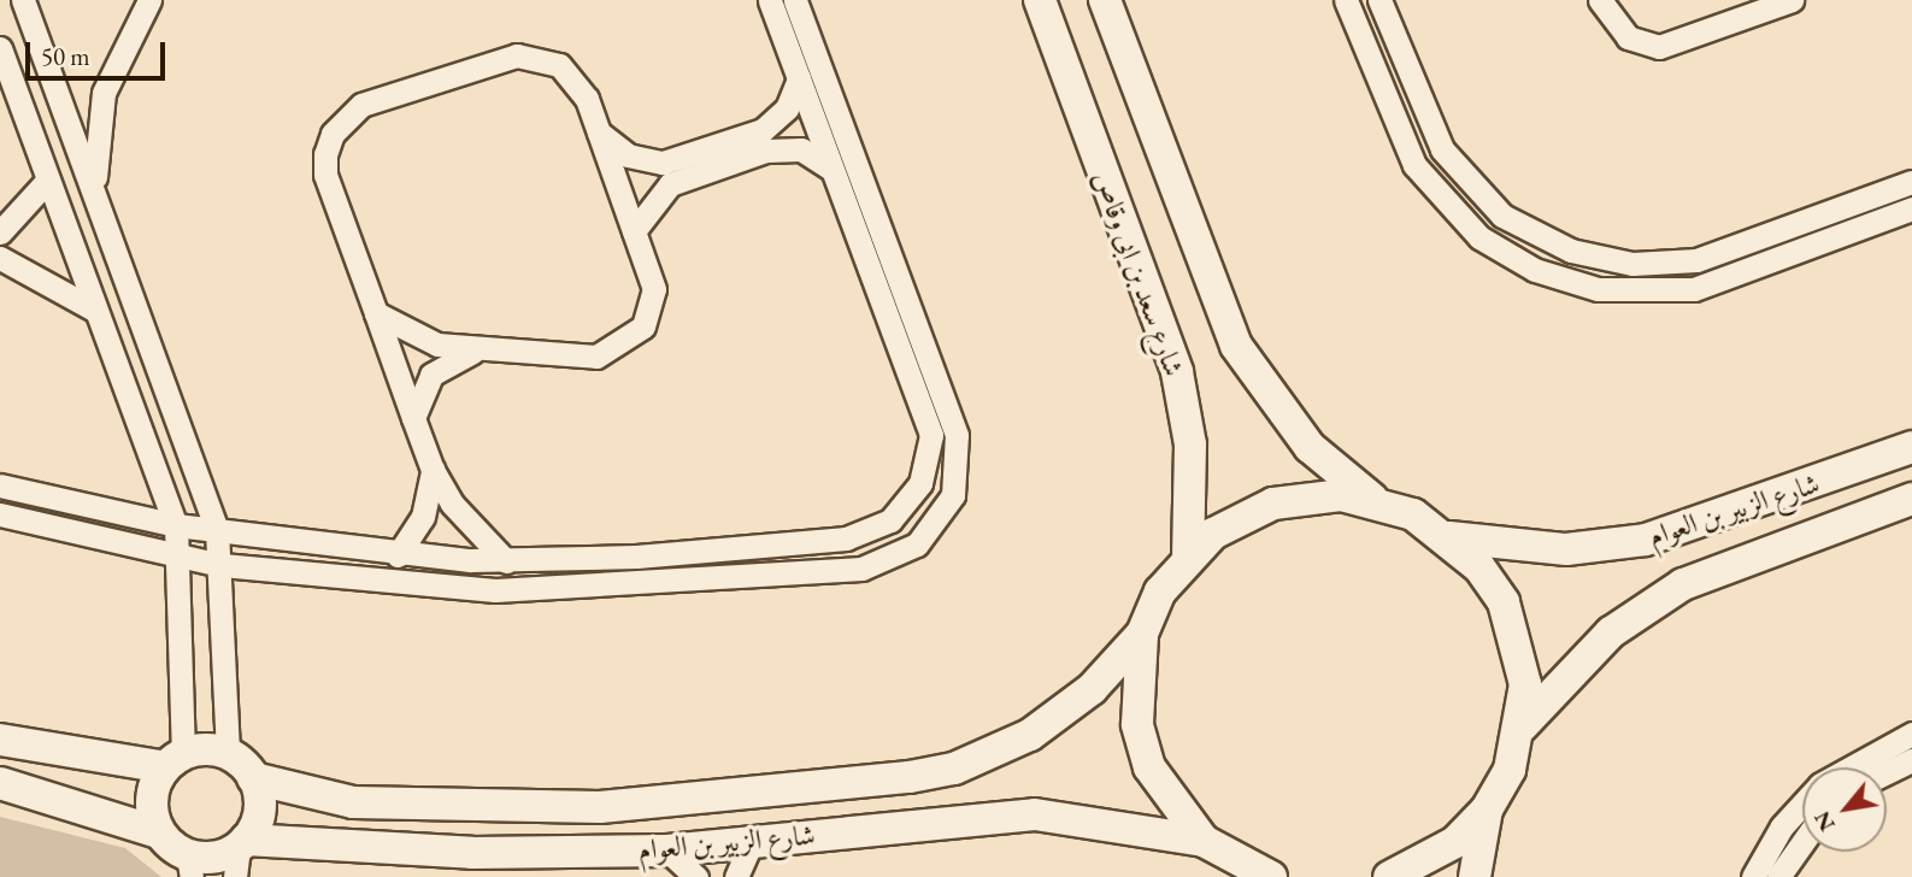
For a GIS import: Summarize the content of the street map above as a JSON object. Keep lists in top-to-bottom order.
{
  "streets": {
    "street": ["شارع سعد بن ابى وقاص", "شارع الزبير بن العوام"]
  },
  "scale_bar": "50 m",
  "north": "bottom left"
}
